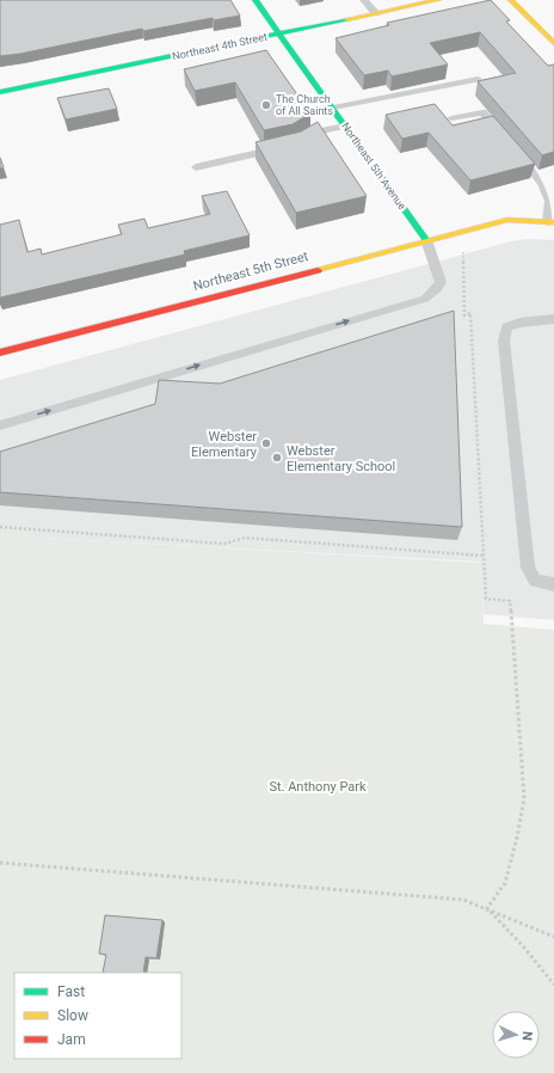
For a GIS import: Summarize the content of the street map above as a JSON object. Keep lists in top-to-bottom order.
{
  "streets": {
    "street": ["Northeast 4th Street", "Northeast 5th Avenue", "Northeast 5th Street"]
  },
  "crossings": [
    ["Northeast 4th Street", "Northeast 5th Avenue"],
    ["Northeast 5th Avenue", "Northeast 5th Street"]
  ],
  "parks": ["St. Anthony Park"],
  "places": ["The Church of All Saints", "Webster Elementary", "Webster Elementary School"],
  "legend": ["Fast", "Slow", "Jam"],
  "north": "right"
}
